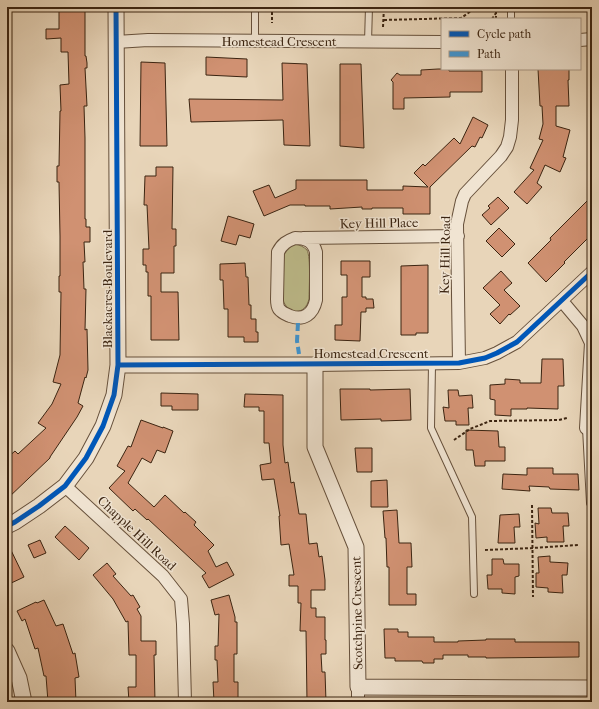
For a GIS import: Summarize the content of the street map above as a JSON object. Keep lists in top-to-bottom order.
{
  "streets": {
    "street": [
      "Homestead Crescent",
      "Key Hill Place",
      "Key Hill Road",
      "Blackacres Boulevard",
      "Chapple Hill Road",
      "Scotchpine Crescent"
    ]
  },
  "crossings": [
    ["Homestead Crescent", "Key Hill Road"],
    ["Homestead Crescent", "Blackacres Boulevard"],
    ["Homestead Crescent", "Scotchpine Crescent"],
    ["Key Hill Place", "Key Hill Road"],
    ["Blackacres Boulevard", "Chapple Hill Road"]
  ],
  "legend": ["Cycle path", "Path"]
}
